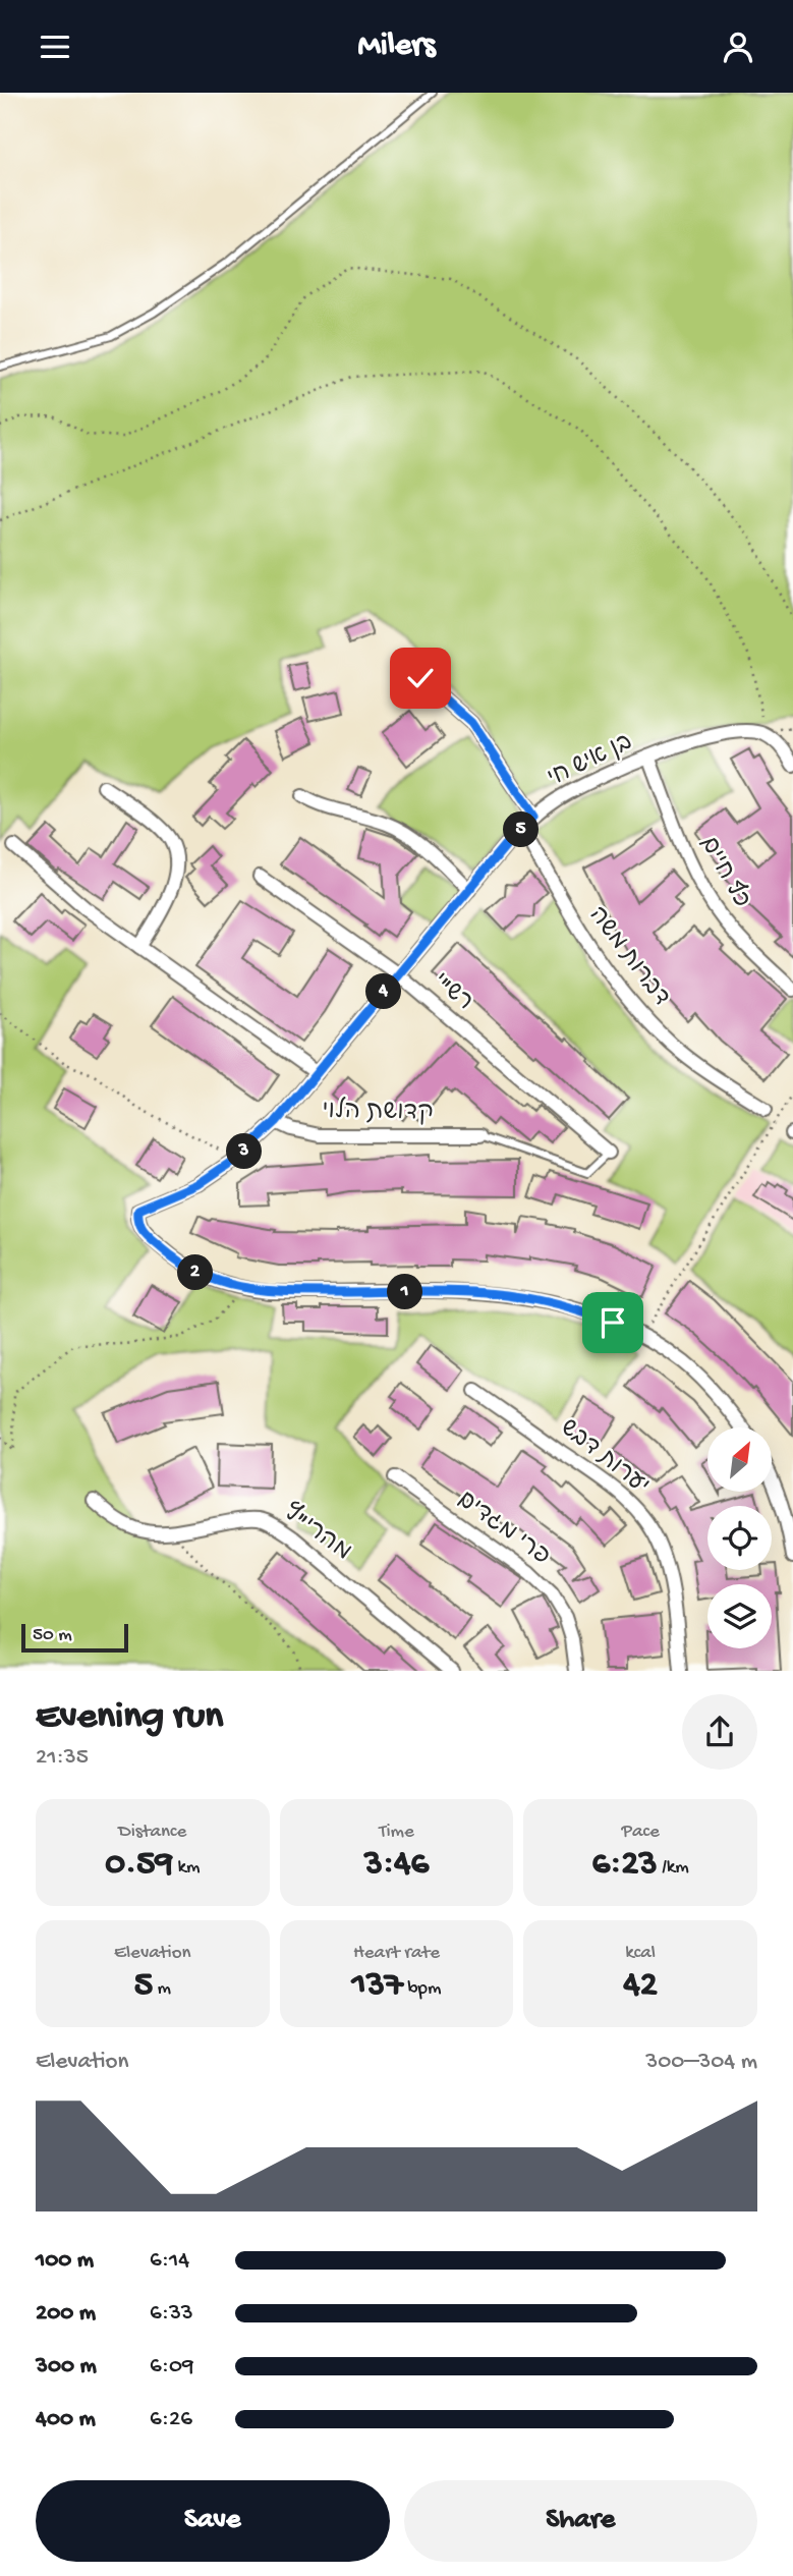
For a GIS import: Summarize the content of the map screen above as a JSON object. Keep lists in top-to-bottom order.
{
  "streets": {
    "street": [
      "בן איש חי",
      "כף חיים",
      "דברות משה",
      "רש\"י",
      "קדושת הלוי",
      "יערות דבש",
      "פרי מגדים",
      "מהרי\"ץ"
    ]
  },
  "crossings": [
    ["בן איש חי", "כף חיים"],
    ["בן איש חי", "דברות משה"],
    ["בן איש חי", "רש\"י"],
    ["בן איש חי", "קדושת הלוי"]
  ],
  "scale_bar": "50 m",
  "north": "top right",
  "page": {
    "header": "Milers",
    "pins": [
      "5",
      "4",
      "3",
      "2",
      "1"
    ],
    "scale": "50 m",
    "heading": ["Evening run", "21:35"],
    "stats": [
      ["Distance", "0.59 km"],
      ["Time", "3:46"],
      ["Pace", "6:23 /km"],
      ["Elevation", "5 m"],
      ["Heart rate", "137 bpm"],
      ["kcal", "42"]
    ],
    "chart": ["Elevation", "300–304 m"],
    "list": [
      {
        "name": "100 m",
        "note": "6:14"
      },
      {
        "name": "200 m",
        "note": "6:33"
      },
      {
        "name": "300 m",
        "note": "6:09"
      },
      {
        "name": "400 m",
        "note": "6:26"
      }
    ],
    "buttons": ["Save", "Share"]
  }
}
